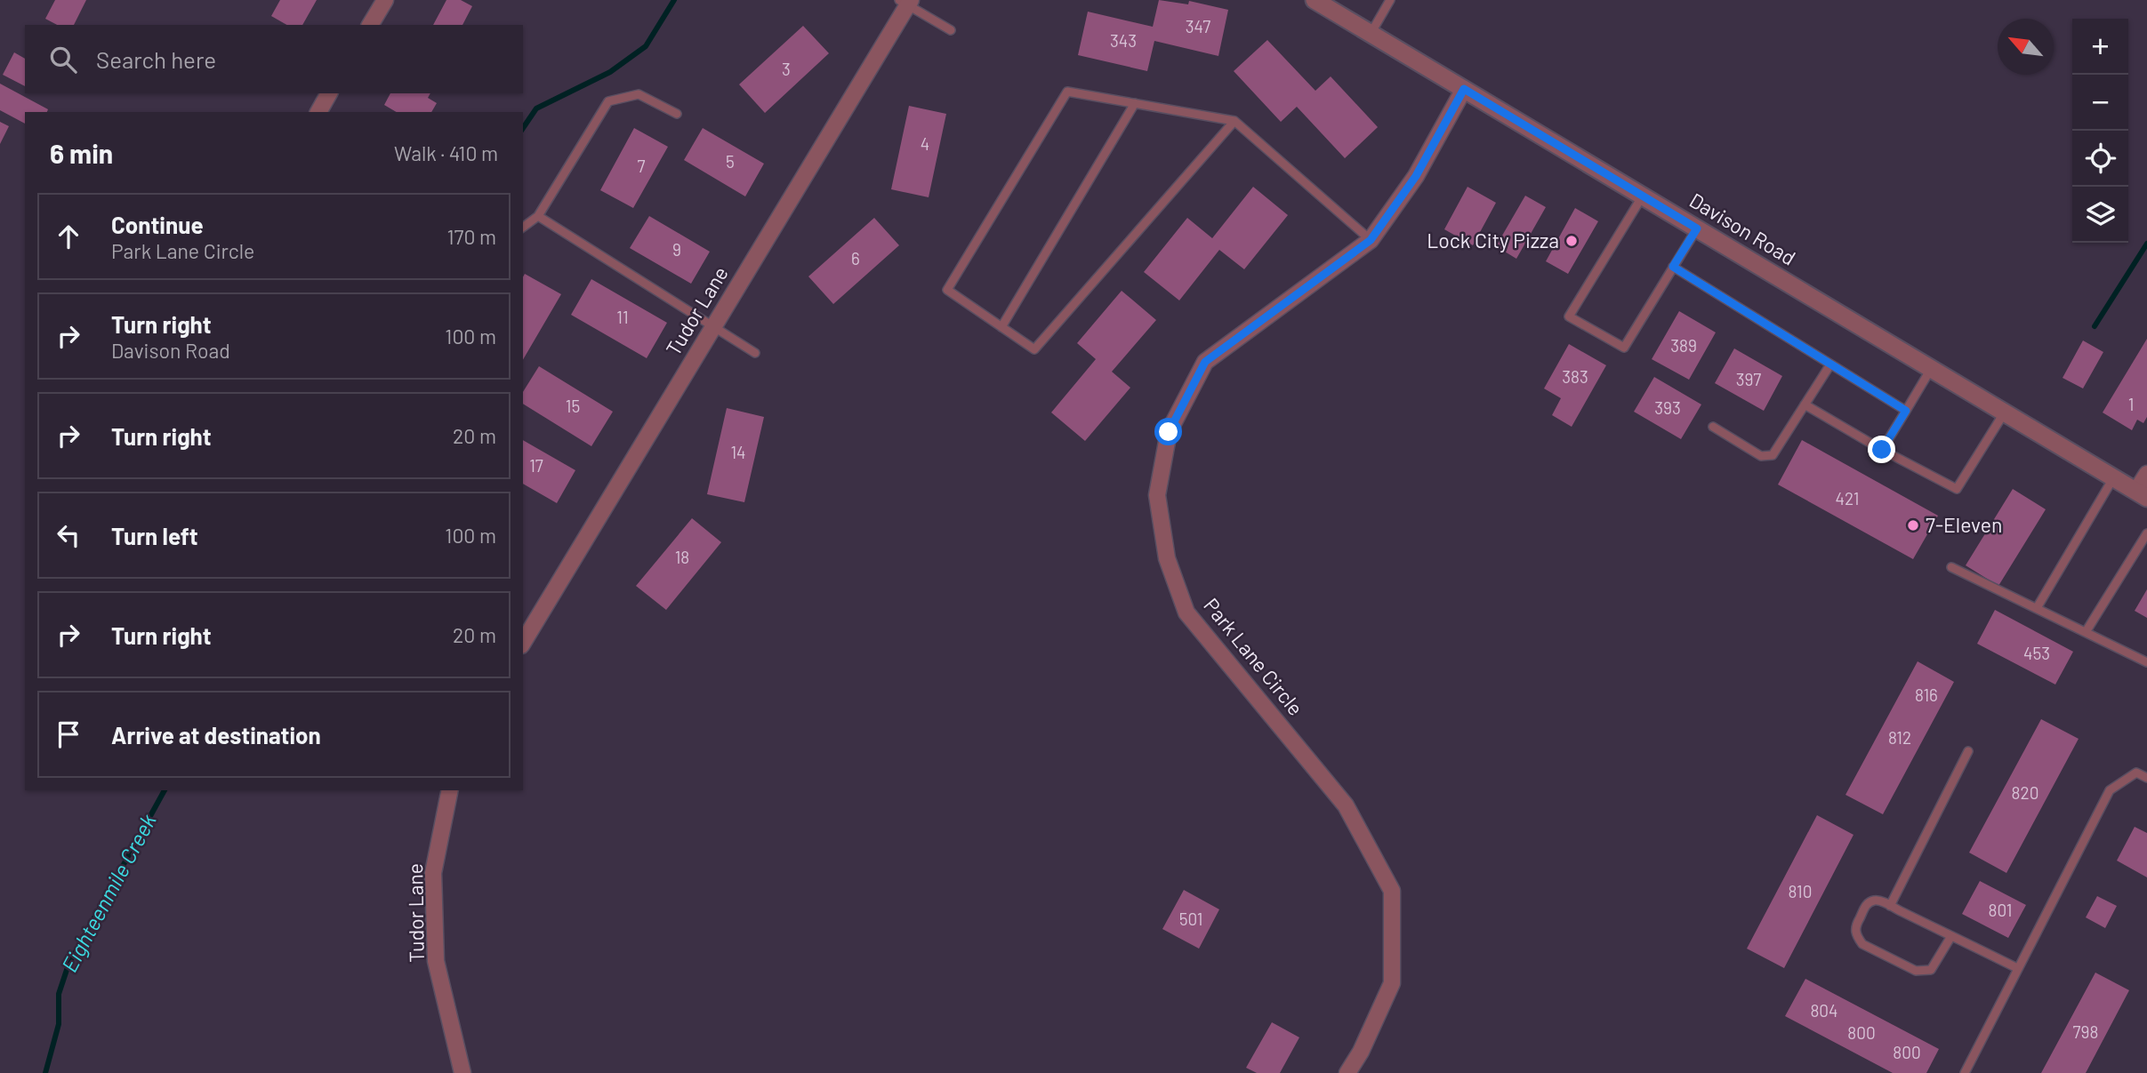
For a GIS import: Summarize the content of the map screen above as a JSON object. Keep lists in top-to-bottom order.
{
  "streets": {
    "street": ["Davison Road", "Tudor Lane", "Park Lane Circle"]
  },
  "crossings": [
    ["Davison Road", "Park Lane Circle"]
  ],
  "water": ["Eighteenmile Creek"],
  "places": ["Lock City Pizza", "7-Eleven"],
  "house_numbers": [
    "347",
    "343",
    "3",
    "4",
    "5",
    "7",
    "9",
    "6",
    "11",
    "389",
    "383",
    "397",
    "1",
    "15",
    "393",
    "14",
    "17",
    "421",
    "18",
    "453",
    "816",
    "812",
    "820",
    "810",
    "801",
    "501",
    "804",
    "798",
    "800",
    "800"
  ],
  "north": "top left",
  "page": {
    "map_buttons": ["+", "−"],
    "search": "Search here",
    "heading": ["6 min", "Walk · 410 m"],
    "list": [
      ["Continue", "Park Lane Circle", "170 m"],
      ["Turn right", "Davison Road", "100 m"],
      ["Turn right", "20 m"],
      ["Turn left", "100 m"],
      ["Turn right", "20 m"],
      "Arrive at destination"
    ]
  }
}
